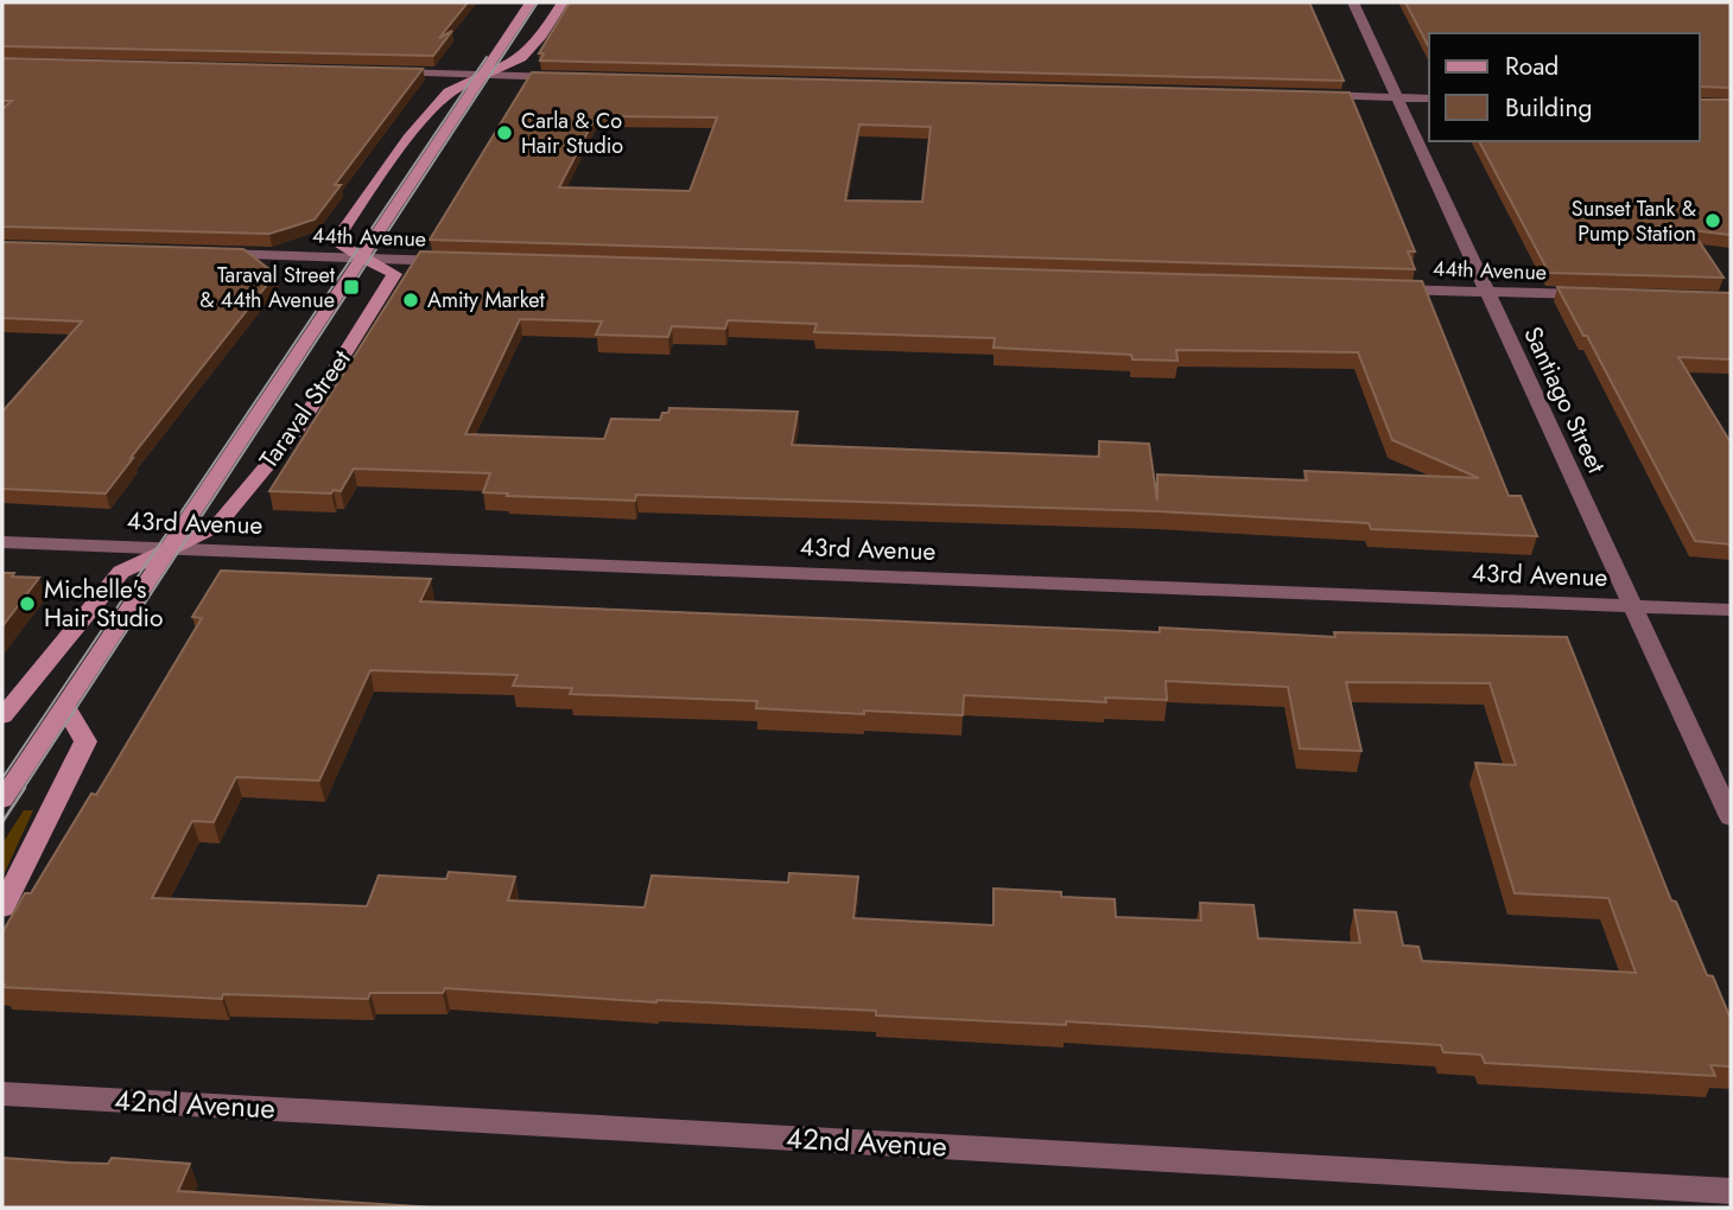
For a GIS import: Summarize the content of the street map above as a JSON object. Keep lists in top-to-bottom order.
{
  "streets": {
    "street": [
      "44th Avenue",
      "Santiago Street",
      "Taraval Street",
      "43rd Avenue",
      "42nd Avenue"
    ]
  },
  "crossings": [
    ["44th Avenue", "Santiago Street"],
    ["44th Avenue", "Taraval Street"],
    ["Santiago Street", "43rd Avenue"],
    ["Taraval Street", "43rd Avenue"]
  ],
  "places": {
    "other": [
      "Carla & Co Hair Studio",
      "Sunset Tank & Pump Station",
      "Amity Market",
      "Michelle's Hair Studio"
    ],
    "transit": ["Taraval Street & 44th Avenue"]
  },
  "legend": ["Road", "Building"]
}
